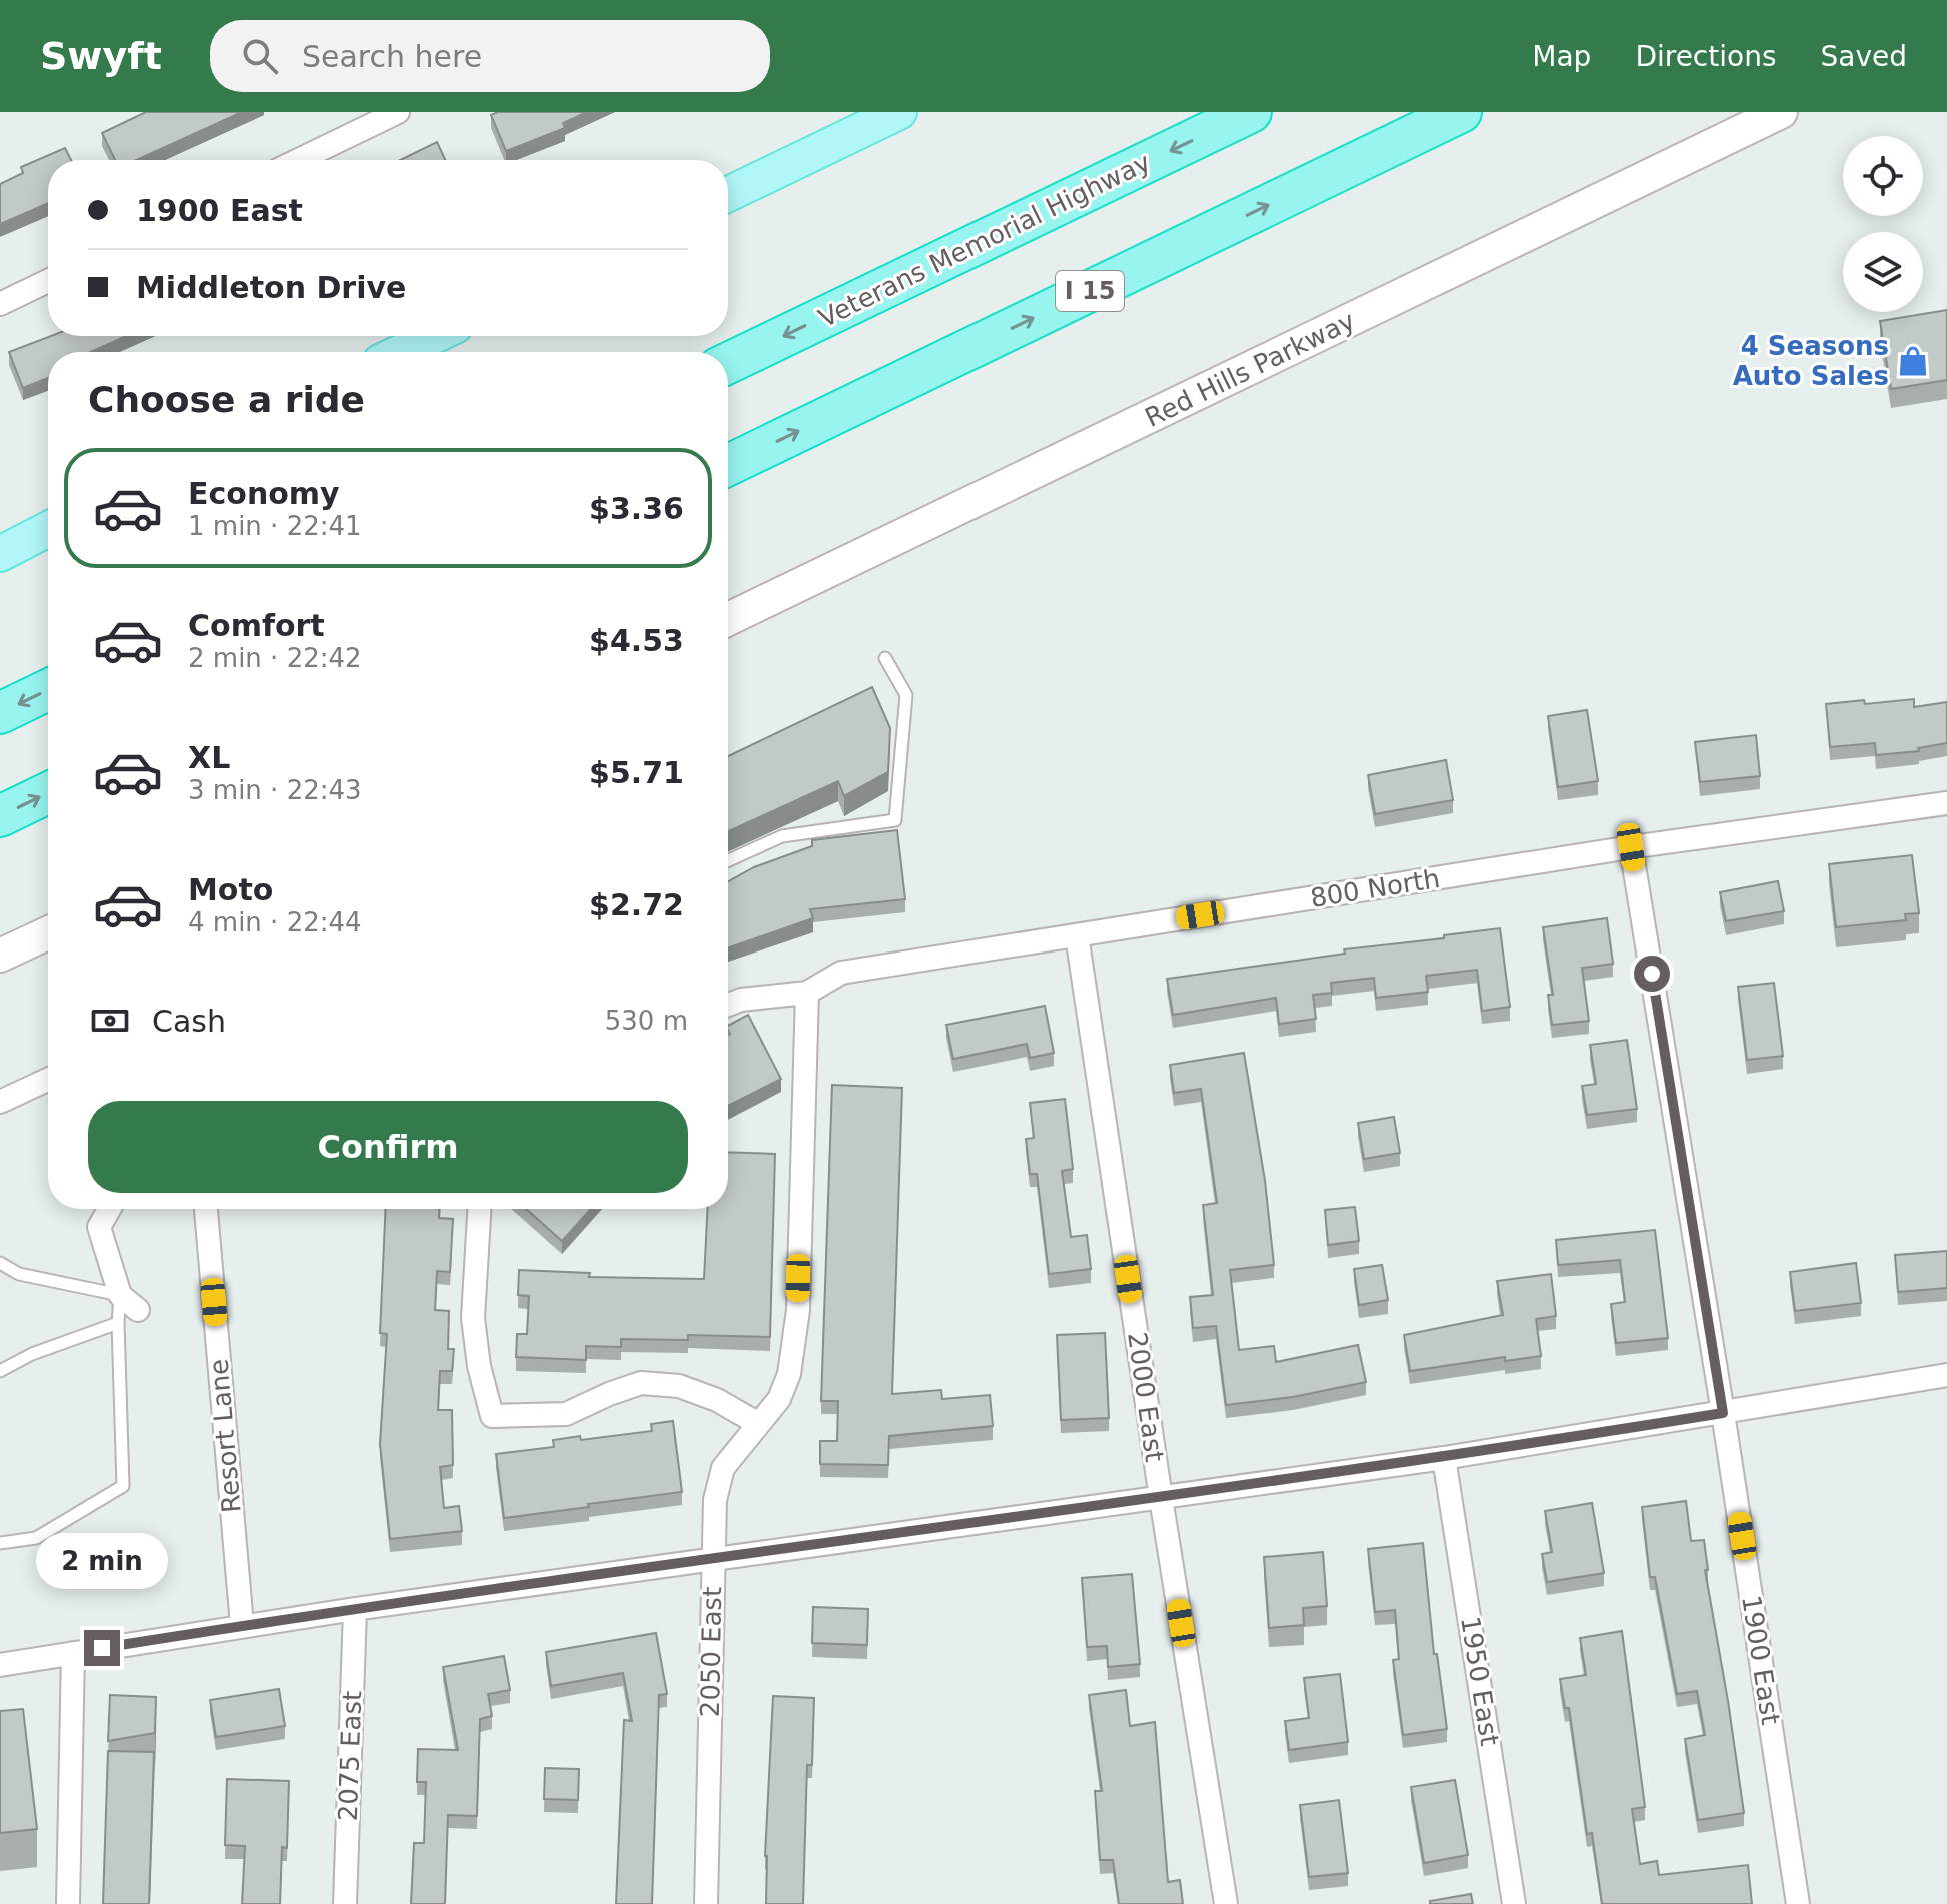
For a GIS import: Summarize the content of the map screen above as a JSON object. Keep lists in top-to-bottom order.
{
  "streets": {
    "highway": ["Veterans Memorial Highway", "I 15"],
    "main road": ["Red Hills Parkway"],
    "street": [
      "800 North",
      "2000 East",
      "Resort Lane",
      "2050 East",
      "1900 East",
      "1950 East",
      "2075 East"
    ]
  },
  "crossings": [
    ["800 North", "2000 East"],
    ["800 North", "2050 East"],
    ["800 North", "1900 East"]
  ],
  "places": {
    "shop": ["4 Seasons Auto Sales"]
  },
  "page": {
    "header": "Swyft",
    "search": "Search here",
    "nav": ["Map", "Directions", "Saved"],
    "banner": ["1900 East", "Middleton Drive"],
    "heading": "Choose a ride",
    "list": [
      {
        "name": "Economy",
        "note": "1 min · 22:41",
        "value": "$3.36"
      },
      {
        "name": "Comfort",
        "note": "2 min · 22:42",
        "value": "$4.53"
      },
      {
        "name": "XL",
        "note": "3 min · 22:43",
        "value": "$5.71"
      },
      {
        "name": "Moto",
        "note": "4 min · 22:44",
        "value": "$2.72"
      }
    ],
    "pay": ["Cash", "530 m"],
    "buttons": "Confirm",
    "bubble": "2 min"
  }
}
